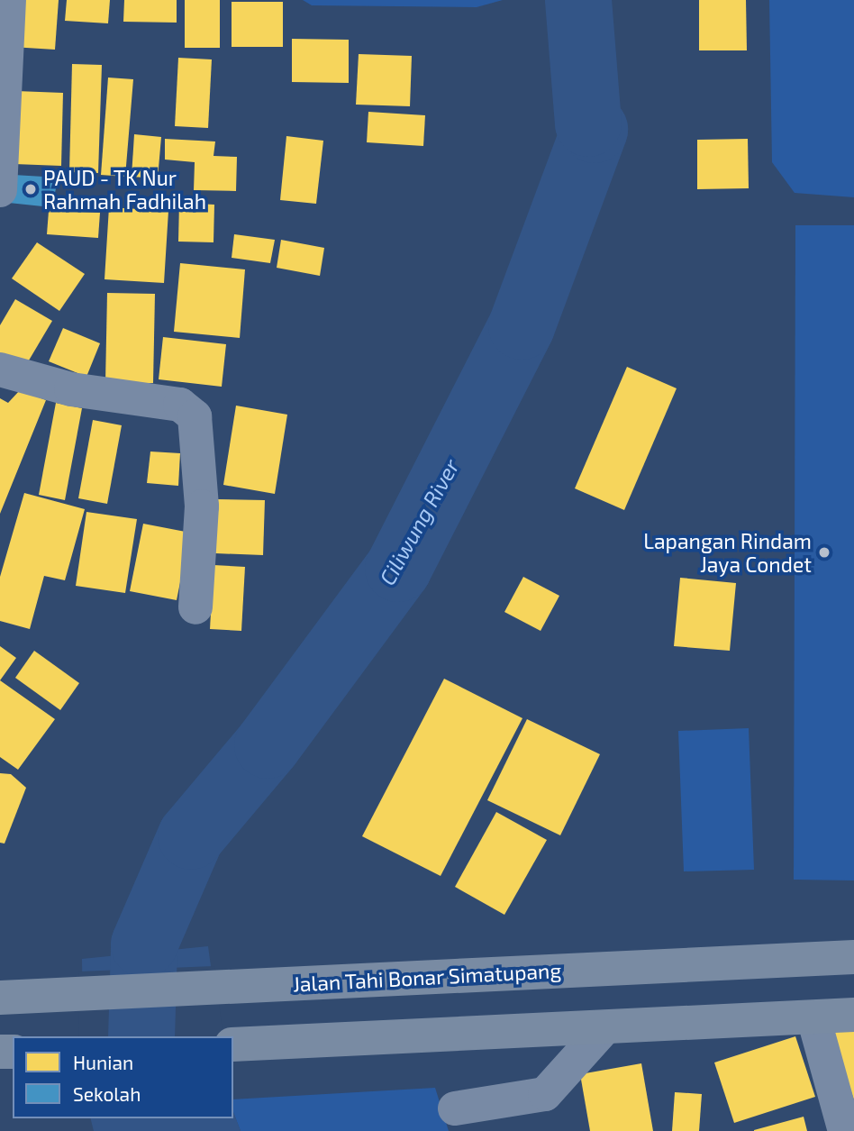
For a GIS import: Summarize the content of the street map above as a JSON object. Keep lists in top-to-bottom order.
{
  "streets": {
    "highway": ["Jalan Tahi Bonar Simatupang"]
  },
  "water": ["Ciliwung River"],
  "places": ["PAUD - TK Nur Rahmah Fadhilah", "Lapangan Rindam Jaya Condet"],
  "legend": ["Hunian", "Sekolah"]
}
